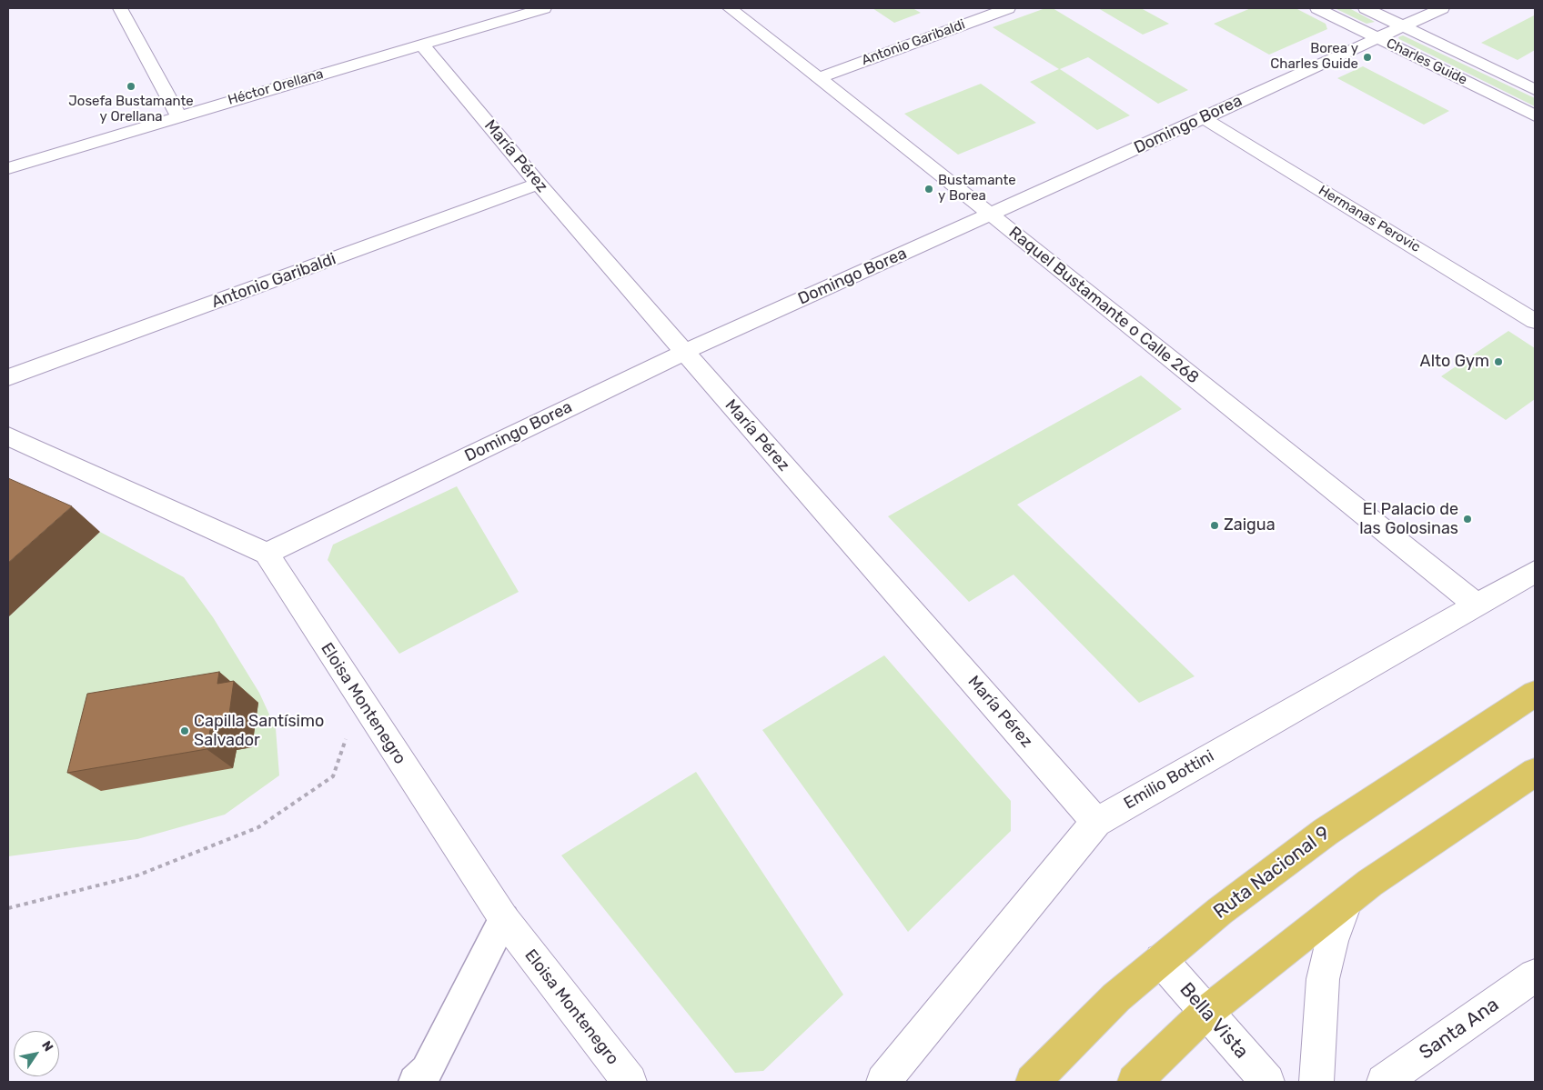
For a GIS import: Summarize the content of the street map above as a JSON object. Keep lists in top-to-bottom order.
{
  "streets": {
    "main road": ["Ruta Nacional 9"],
    "street": [
      "Antonio Garibaldi",
      "Charles Guide",
      "Héctor Orellana",
      "Domingo Borea",
      "María Pérez",
      "Hermanas Perovic",
      "Raquel Bustamante o Calle 268",
      "Eloisa Montenegro",
      "Emilio Bottini",
      "Bella Vista",
      "Santa Ana"
    ]
  },
  "crossings": [
    ["Antonio Garibaldi", "María Pérez"],
    ["Antonio Garibaldi", "Raquel Bustamante o Calle 268"],
    ["Charles Guide", "Domingo Borea"],
    ["Héctor Orellana", "María Pérez"],
    ["Domingo Borea", "María Pérez"],
    ["Domingo Borea", "Hermanas Perovic"],
    ["Domingo Borea", "Raquel Bustamante o Calle 268"],
    ["Domingo Borea", "Eloisa Montenegro"],
    ["María Pérez", "Emilio Bottini"],
    ["Raquel Bustamante o Calle 268", "Emilio Bottini"],
    ["Ruta Nacional 9", "Bella Vista"]
  ],
  "places": [
    "Borea y Charles Guide",
    "Josefa Bustamante y Orellana",
    "Bustamante y Borea",
    "Alto Gym",
    "El Palacio de las Golosinas",
    "Zaigua",
    "Capilla Santísimo Salvador"
  ],
  "north": "top right"
}
